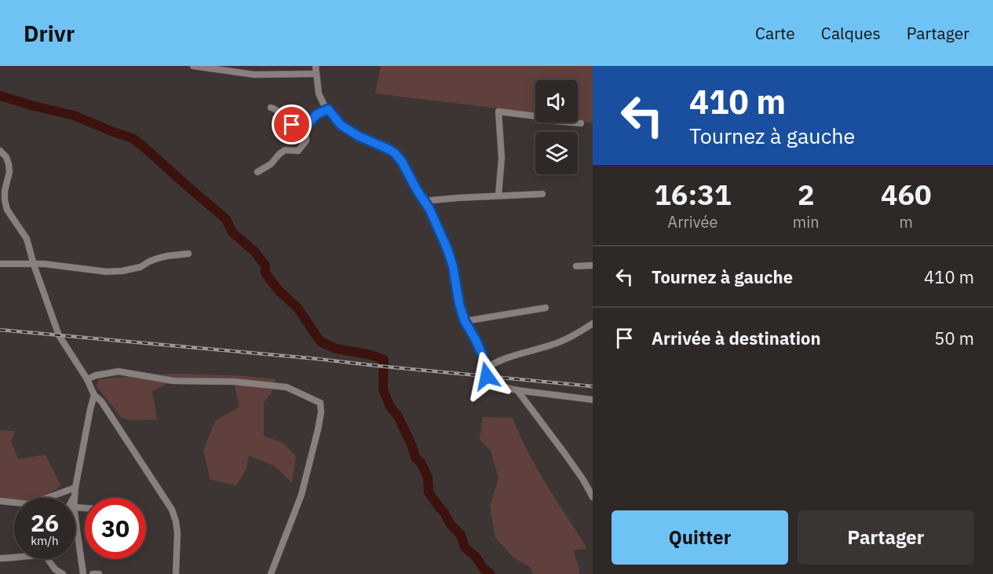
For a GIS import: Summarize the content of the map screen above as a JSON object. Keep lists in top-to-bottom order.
{
  "page": {
    "header": "Drivr",
    "nav": ["Carte", "Calques", "Partager"],
    "turn": ["410 m", "Tournez à gauche"],
    "eta": [
      "16:31",
      "Arrivée",
      "2",
      "min",
      "460",
      "m"
    ],
    "list": [
      {
        "name": "Tournez à gauche",
        "value": "410 m"
      },
      {
        "name": "Arrivée à destination",
        "value": "50 m"
      }
    ],
    "speed": "26 km/h",
    "limit": "30",
    "buttons": ["Quitter", "Partager"]
  }
}
